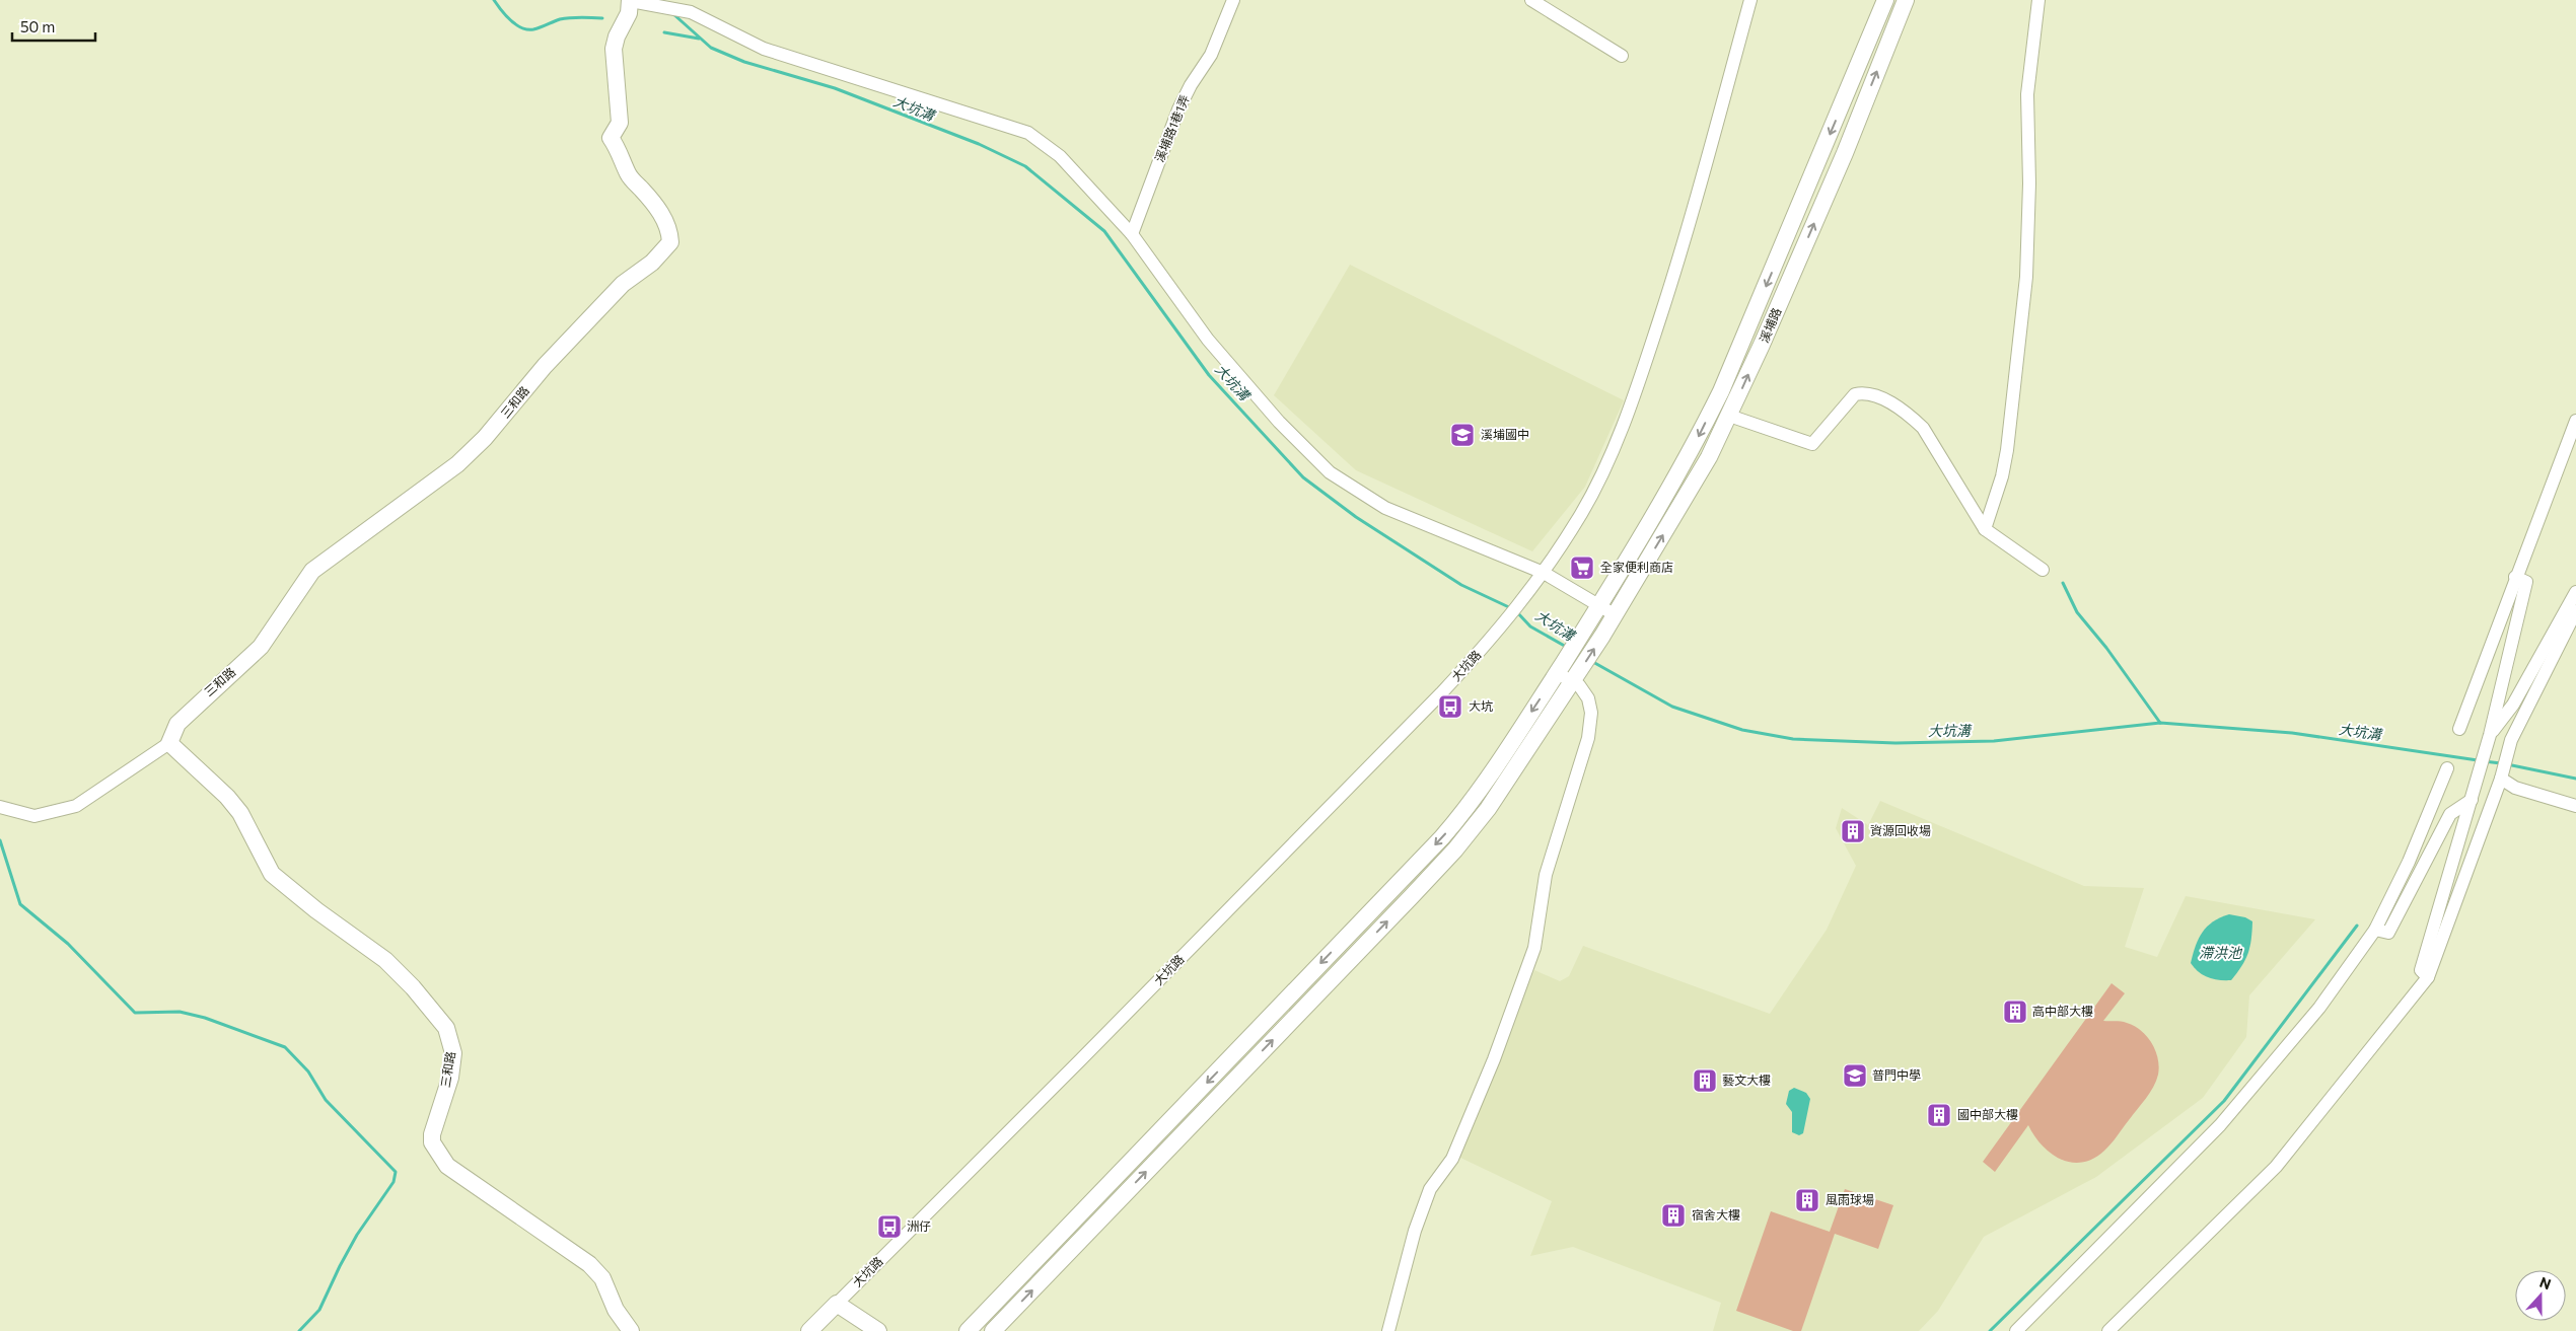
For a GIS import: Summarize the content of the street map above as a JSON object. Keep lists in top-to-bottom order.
{
  "streets": {
    "main road": ["溪埔路", "三和路", "大坑路"],
    "street": ["溪埔路1巷1弄"]
  },
  "water": ["大坑溝", "滯洪池"],
  "places": {
    "school or university": ["溪埔國中", "普門中學"],
    "supermarket": ["全家便利商店"],
    "bus stop": ["大坑", "洲仔"],
    "building": [
      "資源回收場",
      "高中部大樓",
      "藝文大樓",
      "國中部大樓",
      "風雨球場",
      "宿舍大樓"
    ]
  },
  "scale_bar": "50 m",
  "north": "top"
}
